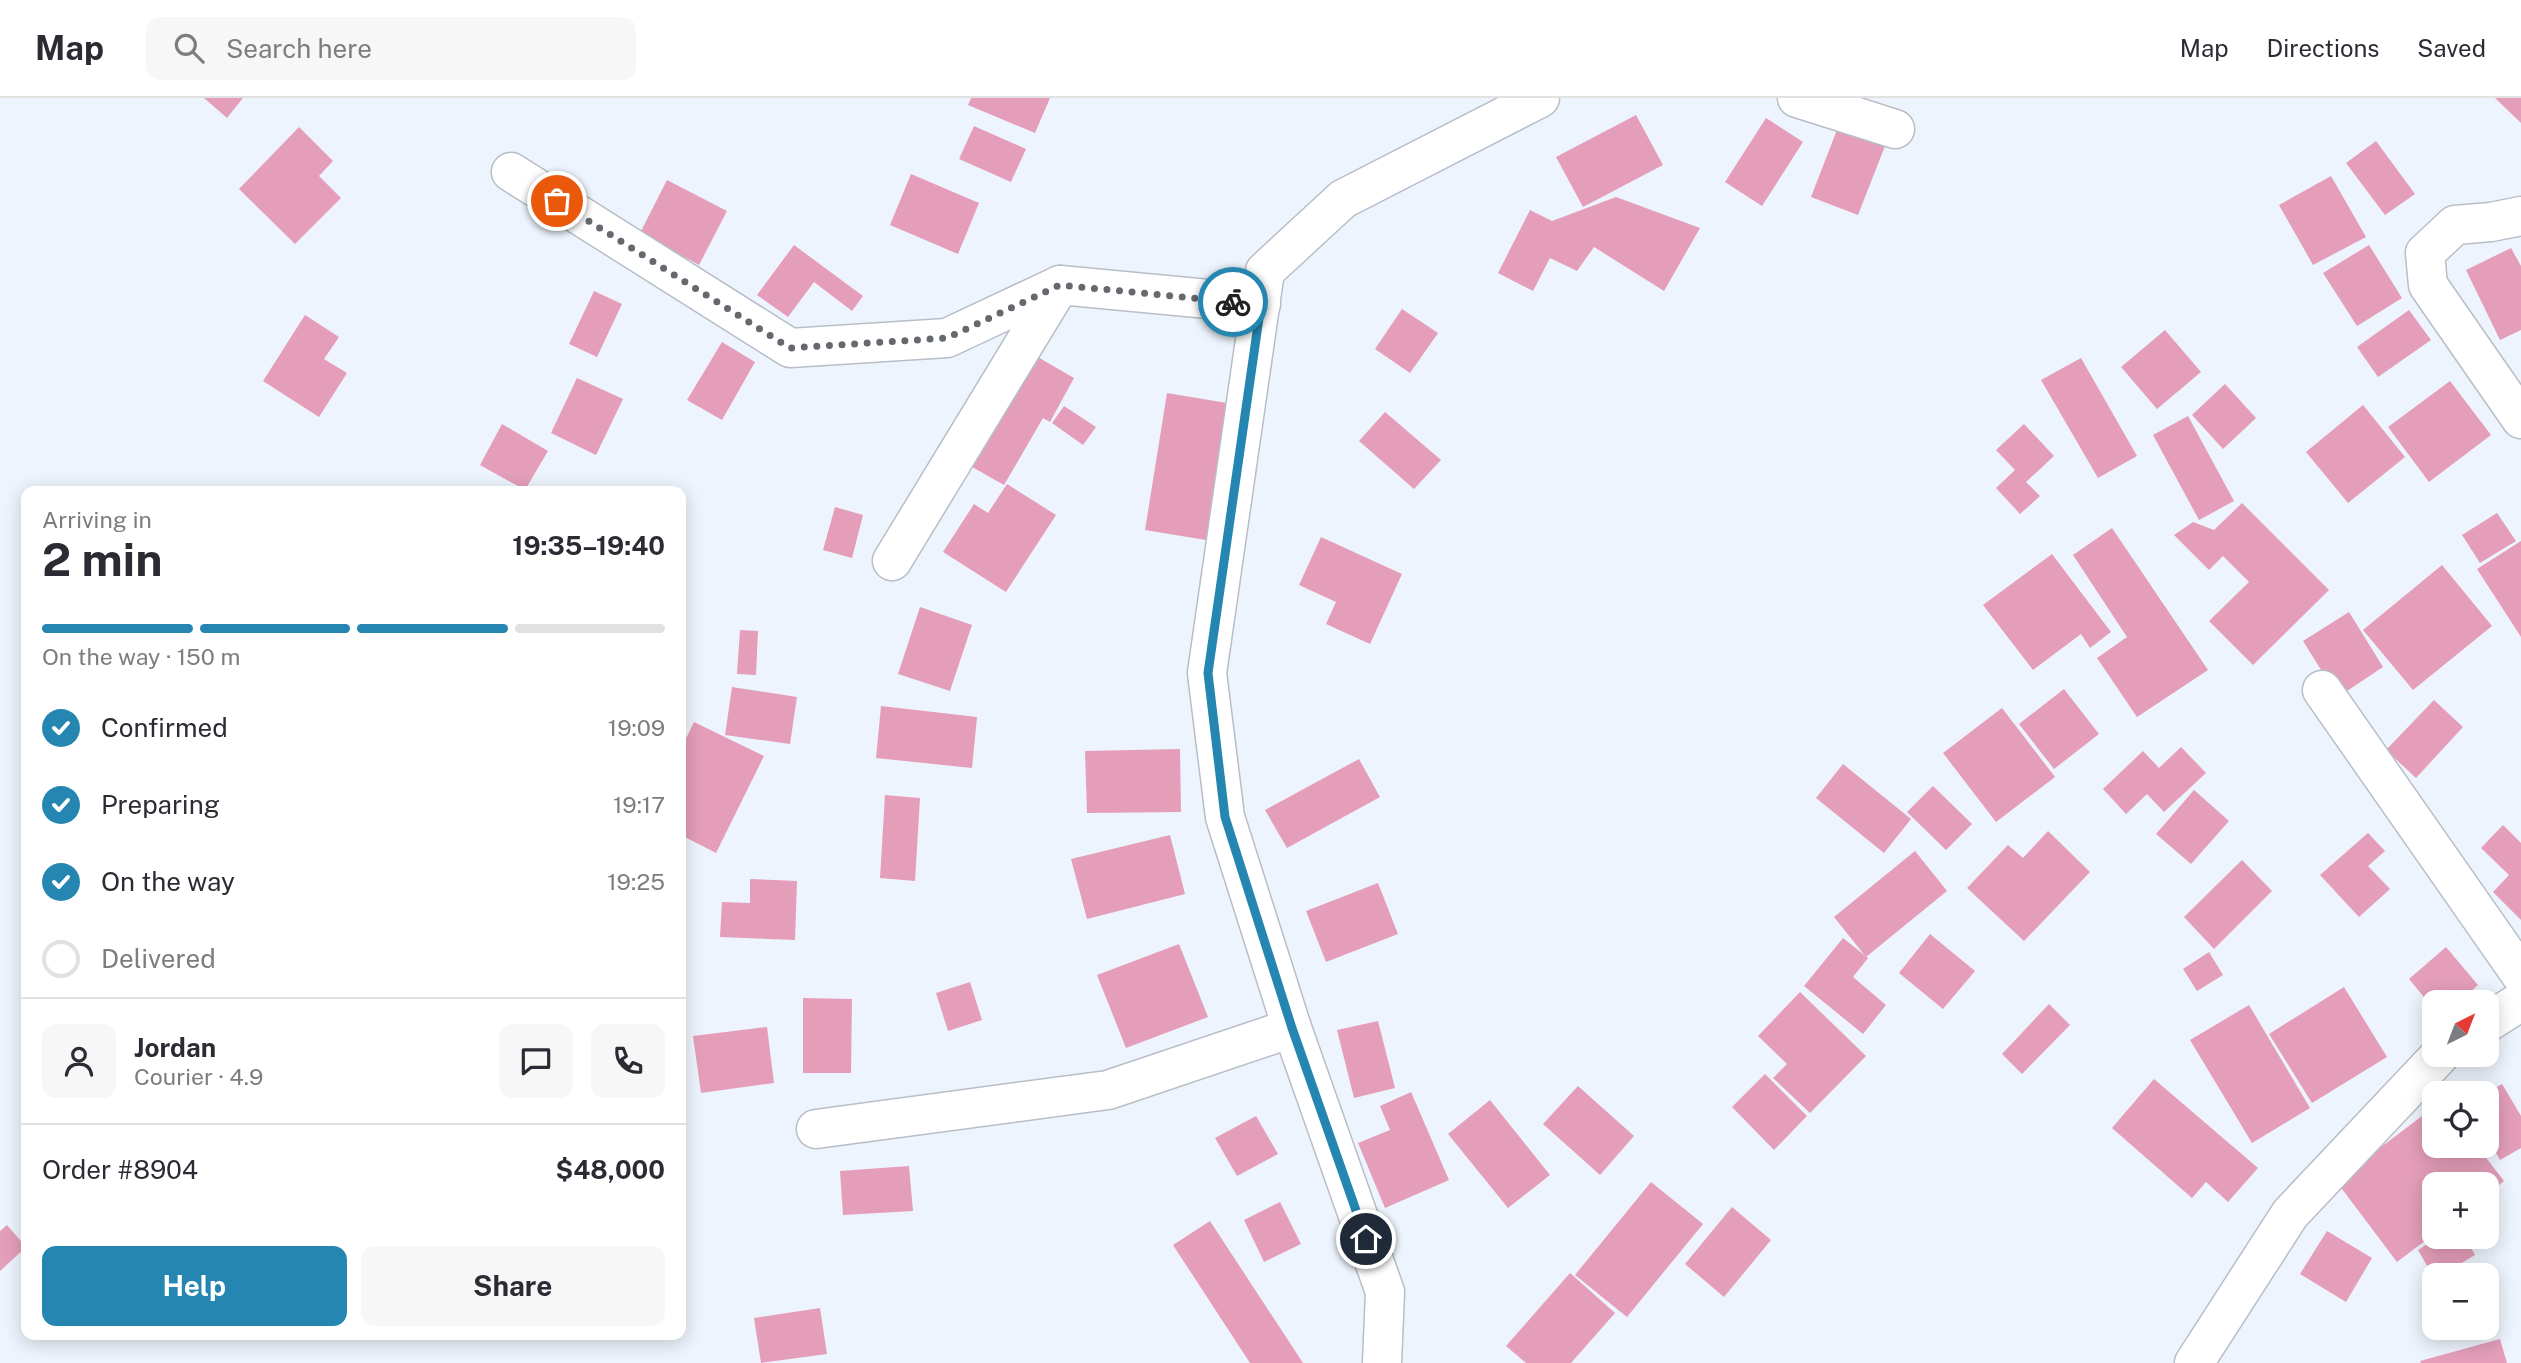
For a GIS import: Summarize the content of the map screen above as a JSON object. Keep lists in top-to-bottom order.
{
  "north": "top right",
  "page": {
    "header": "Map",
    "search": "Search here",
    "nav": ["Map", "Directions", "Saved"],
    "heading": ["2 min", "Arriving in", "19:35–19:40"],
    "panel": [
      "Jordan",
      "Courier · 4.9",
      "Order #8904",
      "$48,000"
    ],
    "bar": "On the way · 150 m",
    "list": [
      ["Confirmed", "19:09"],
      ["Preparing", "19:17"],
      ["On the way", "19:25"],
      "Delivered"
    ],
    "map_buttons": ["+", "−"],
    "buttons": ["Help", "Share"]
  }
}
